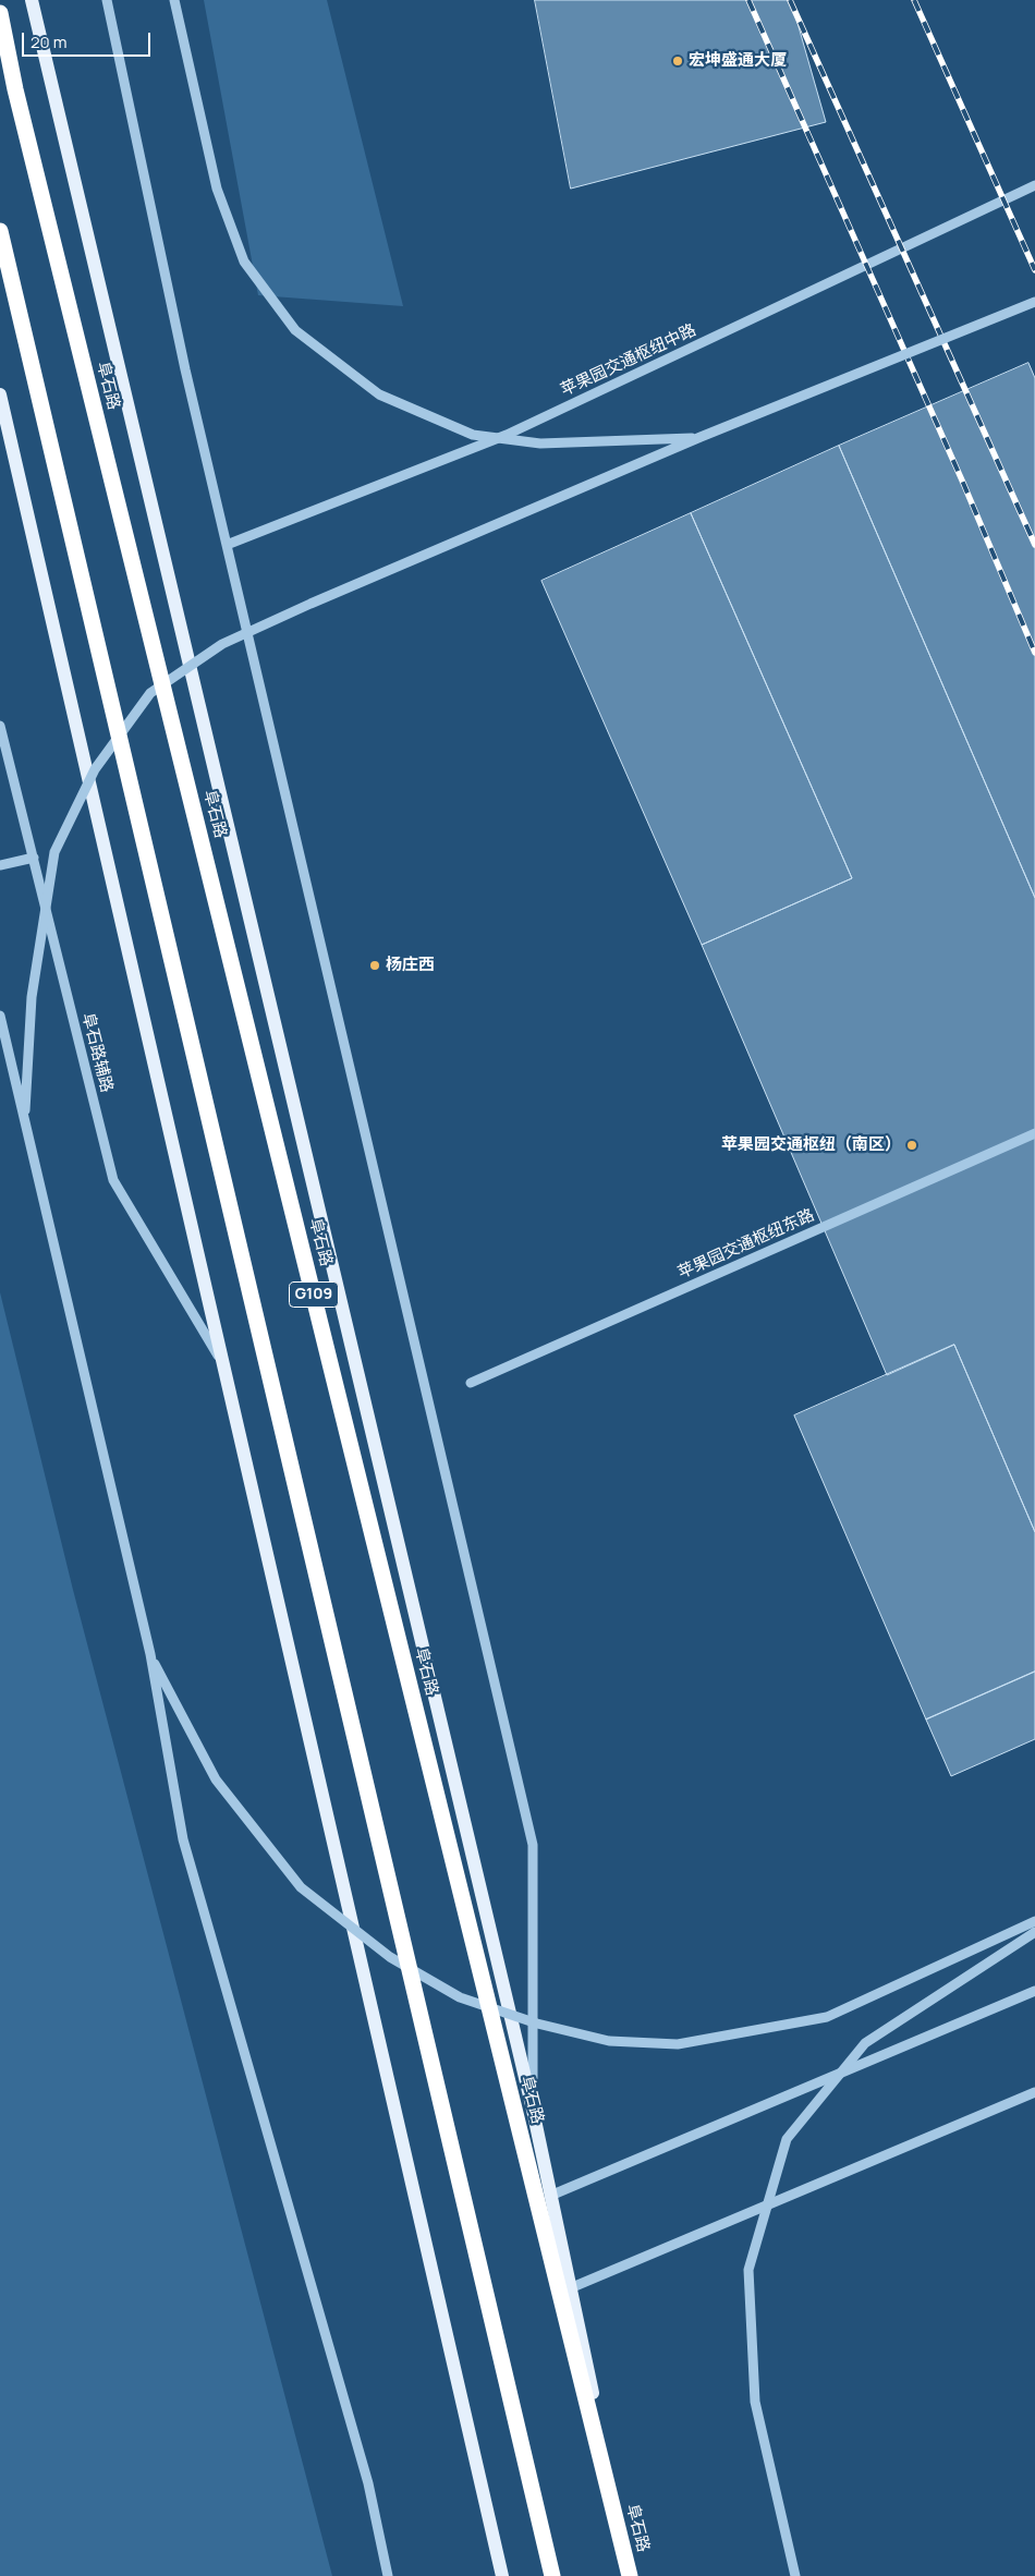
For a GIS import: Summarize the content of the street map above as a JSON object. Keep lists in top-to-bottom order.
{
  "streets": {
    "highway": ["阜石路", "G109"],
    "street": ["苹果园交通枢纽中路", "阜石路辅路", "苹果园交通枢纽东路"]
  },
  "crossings": [
    ["苹果园交通枢纽中路", "阜石路"]
  ],
  "places": ["宏坤盛通大厦", "杨庄西", "苹果园交通枢纽（南区）"],
  "scale_bar": "20 m"
}
